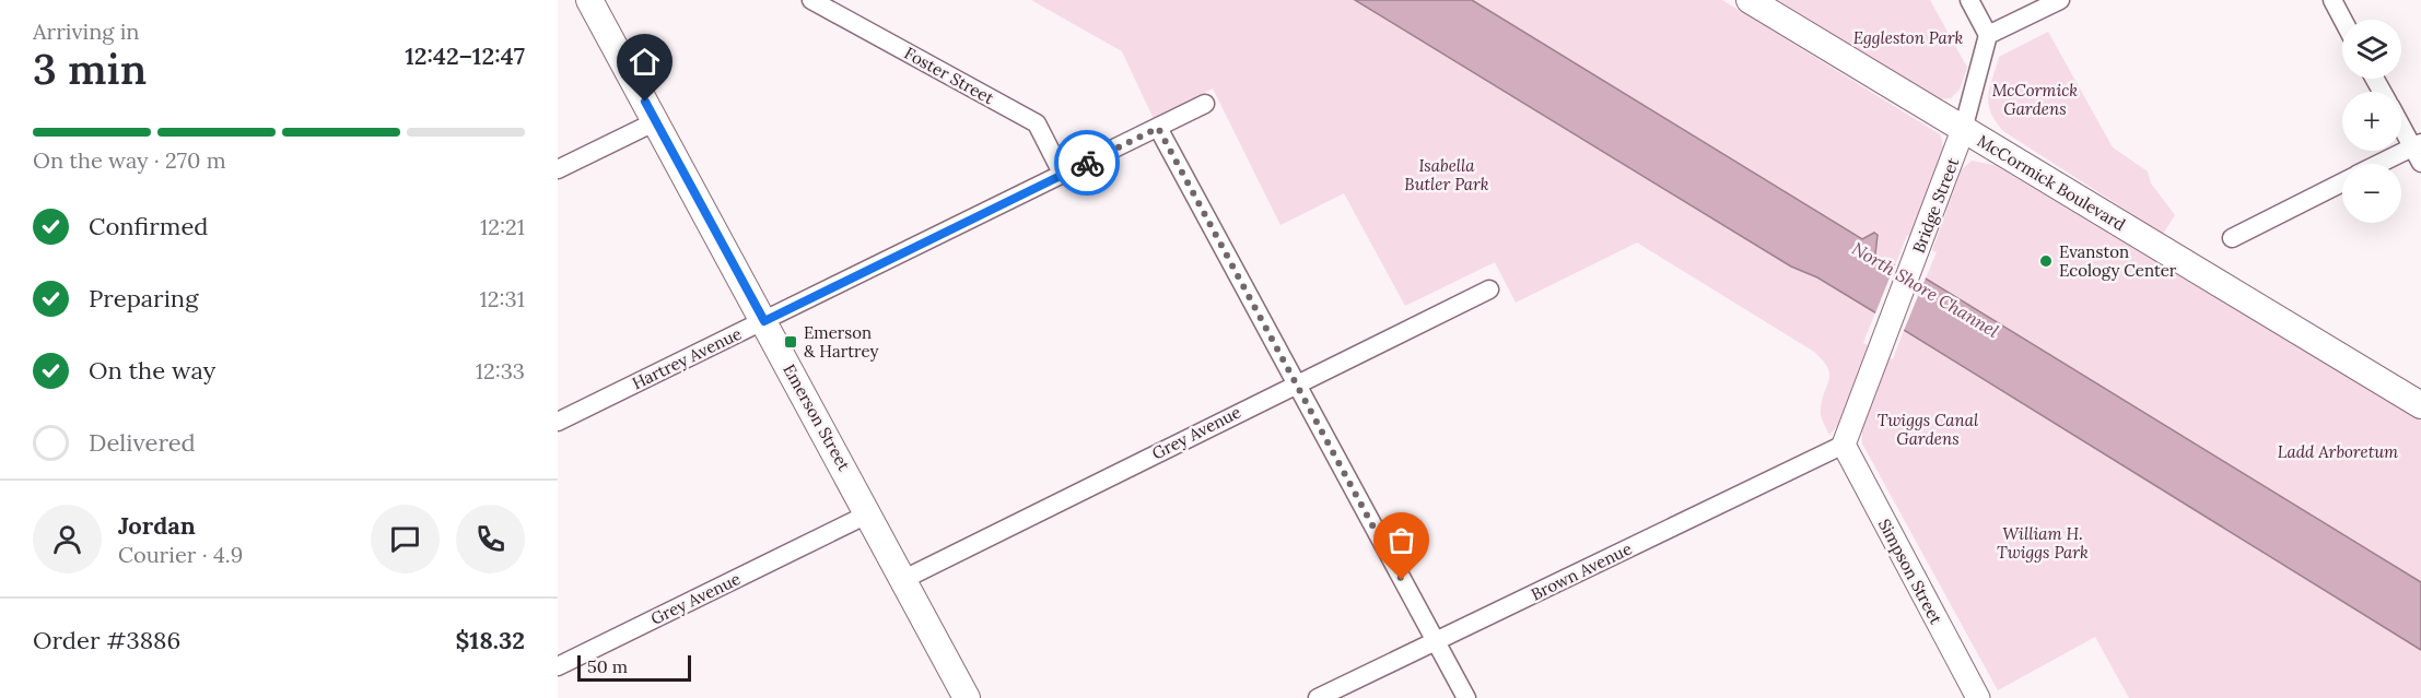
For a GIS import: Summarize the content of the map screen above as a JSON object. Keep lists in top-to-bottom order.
{
  "streets": {
    "main road": ["McCormick Boulevard", "Emerson Street"],
    "street": [
      "Foster Street",
      "Bridge Street",
      "Hartrey Avenue",
      "Grey Avenue",
      "Brown Avenue",
      "Simpson Street"
    ]
  },
  "crossings": [
    ["Foster Street", "Hartrey Avenue"],
    ["McCormick Boulevard", "Bridge Street"],
    ["Bridge Street", "Brown Avenue"],
    ["Bridge Street", "Simpson Street"],
    ["Hartrey Avenue", "Emerson Street"],
    ["Emerson Street", "Grey Avenue"],
    ["Brown Avenue", "Simpson Street"]
  ],
  "water": ["North Shore Channel"],
  "parks": [
    "Eggleston Park",
    "McCormick Gardens",
    "Isabella Butler Park",
    "Twiggs Canal Gardens",
    "Ladd Arboretum",
    "William H. Twiggs Park"
  ],
  "places": {
    "other": ["Evanston Ecology Center"],
    "transit": ["Emerson & Hartrey"]
  },
  "scale_bar": "50 m",
  "page": {
    "heading": ["3 min", "Arriving in", "12:42–12:47"],
    "panel": [
      "Jordan",
      "Courier · 4.9",
      "Order #3886",
      "$18.32"
    ],
    "map_buttons": ["+", "−"],
    "bar": "On the way · 270 m",
    "list": [
      ["Confirmed", "12:21"],
      ["Preparing", "12:31"],
      ["On the way", "12:33"],
      "Delivered"
    ],
    "scale": "50 m"
  }
}
